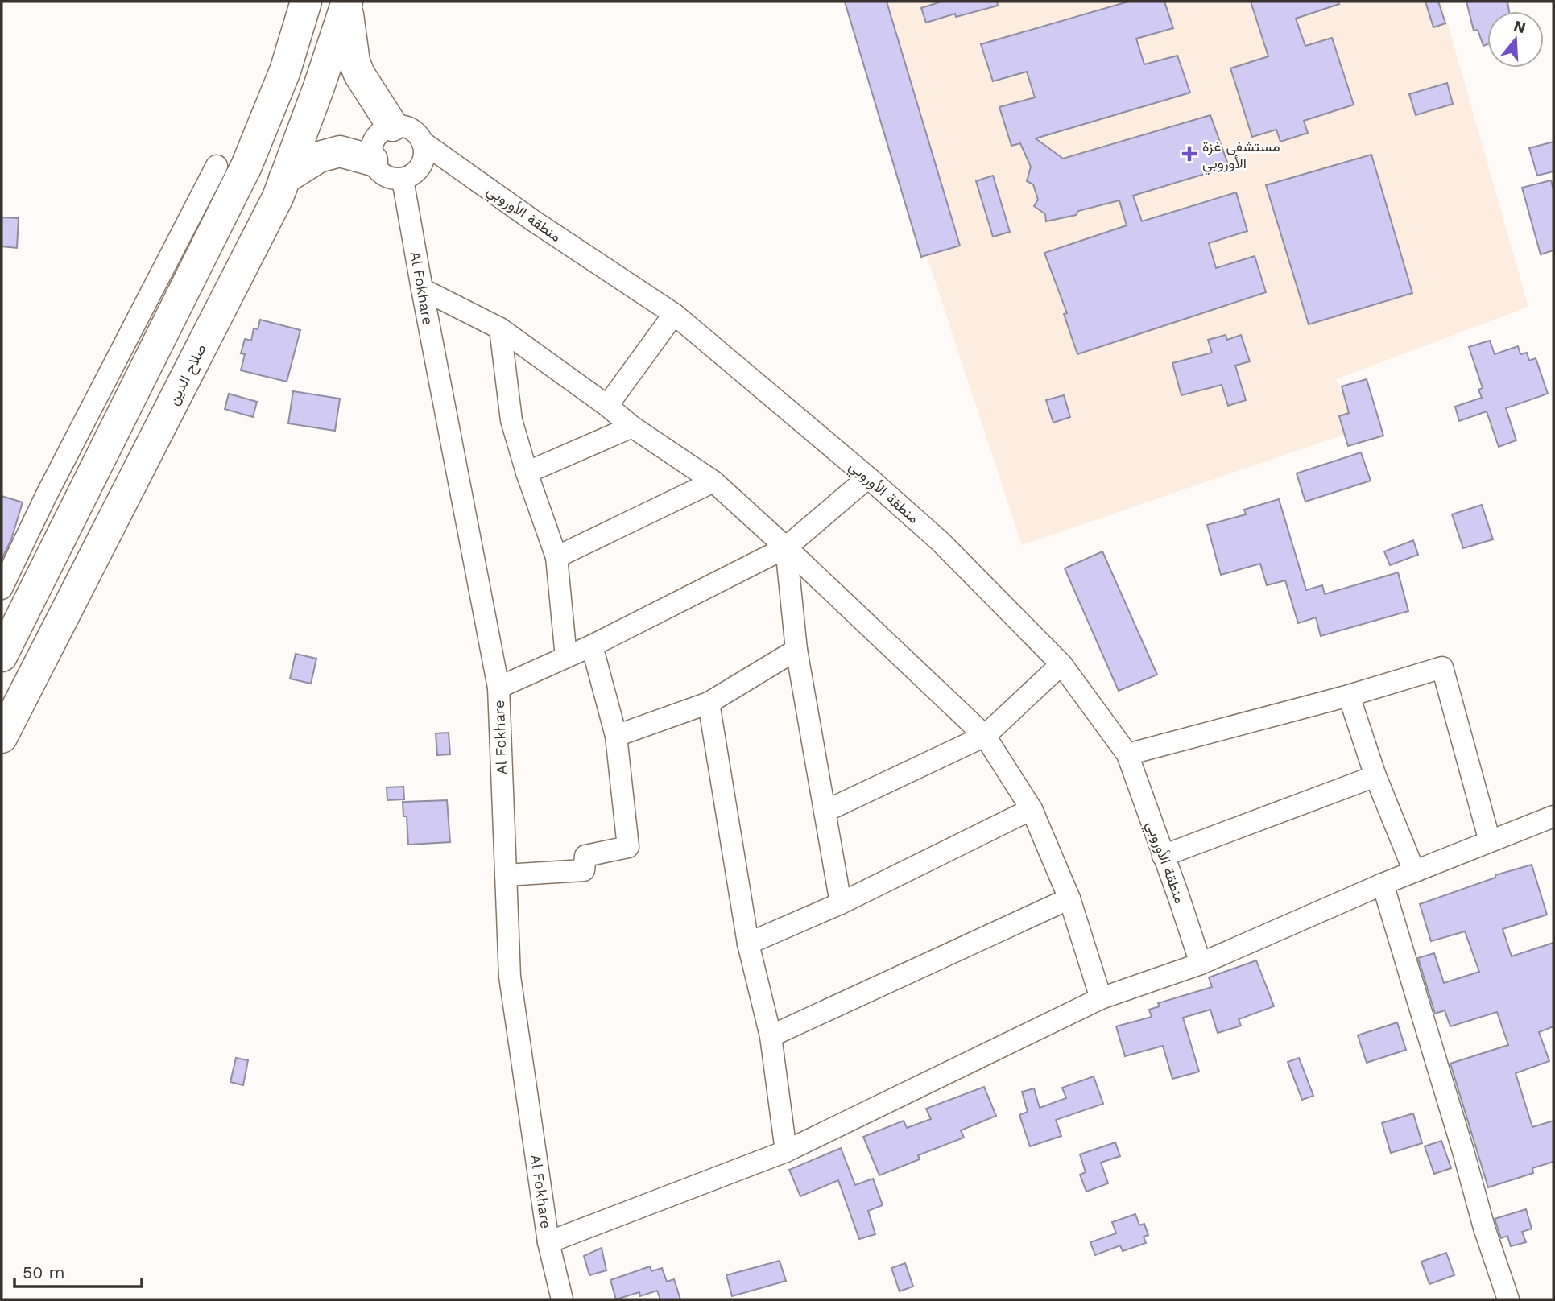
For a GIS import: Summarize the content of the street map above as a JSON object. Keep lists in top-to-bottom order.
{
  "streets": {
    "highway": ["صلاح الدين"],
    "street": ["منطقة الأوروبي", "Al Fokhare"]
  },
  "crossings": [
    ["منطقة الأوروبي", "Al Fokhare"]
  ],
  "places": {
    "health": ["مستشفى غزة الأوروبي"]
  },
  "scale_bar": "50 m",
  "north": "top"
}
